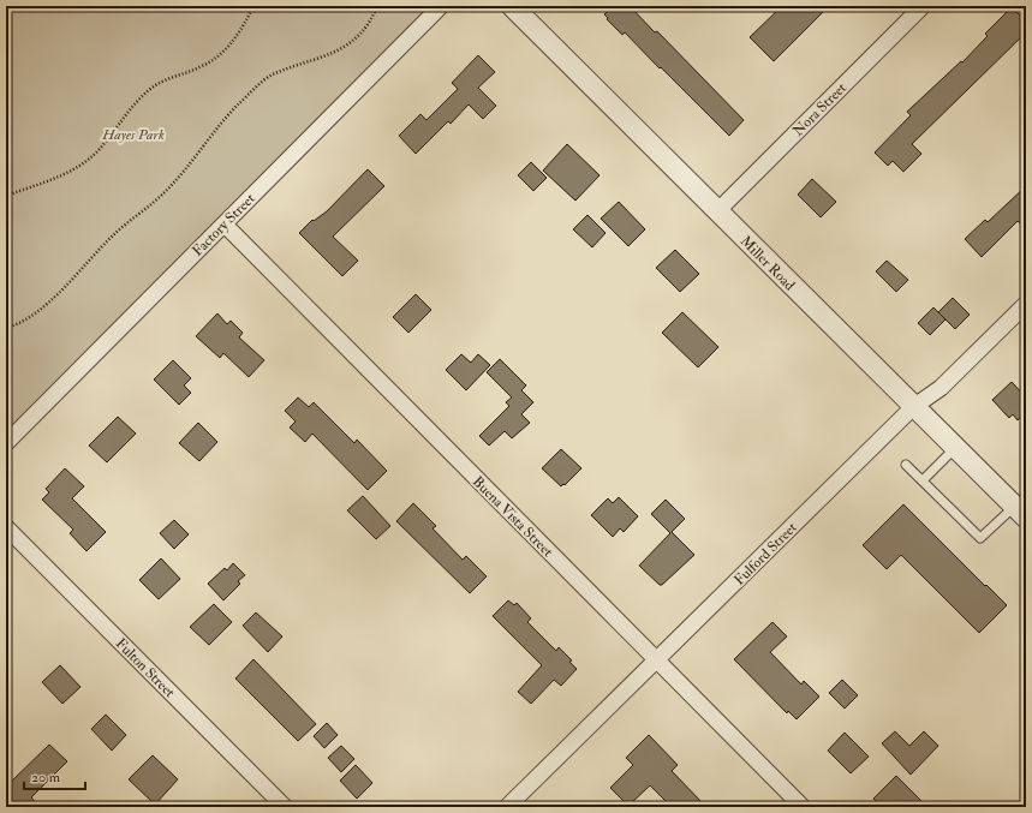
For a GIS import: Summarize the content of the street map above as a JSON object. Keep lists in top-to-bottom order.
{
  "streets": {
    "street": [
      "Nora Street",
      "Factory Street",
      "Miller Road",
      "Buena Vista Street",
      "Fulford Street",
      "Fulton Street"
    ]
  },
  "crossings": [
    ["Nora Street", "Miller Road"],
    ["Factory Street", "Buena Vista Street"],
    ["Miller Road", "Fulford Street"],
    ["Buena Vista Street", "Fulford Street"]
  ],
  "parks": ["Hayes Park"],
  "scale_bar": "20 m"
}
